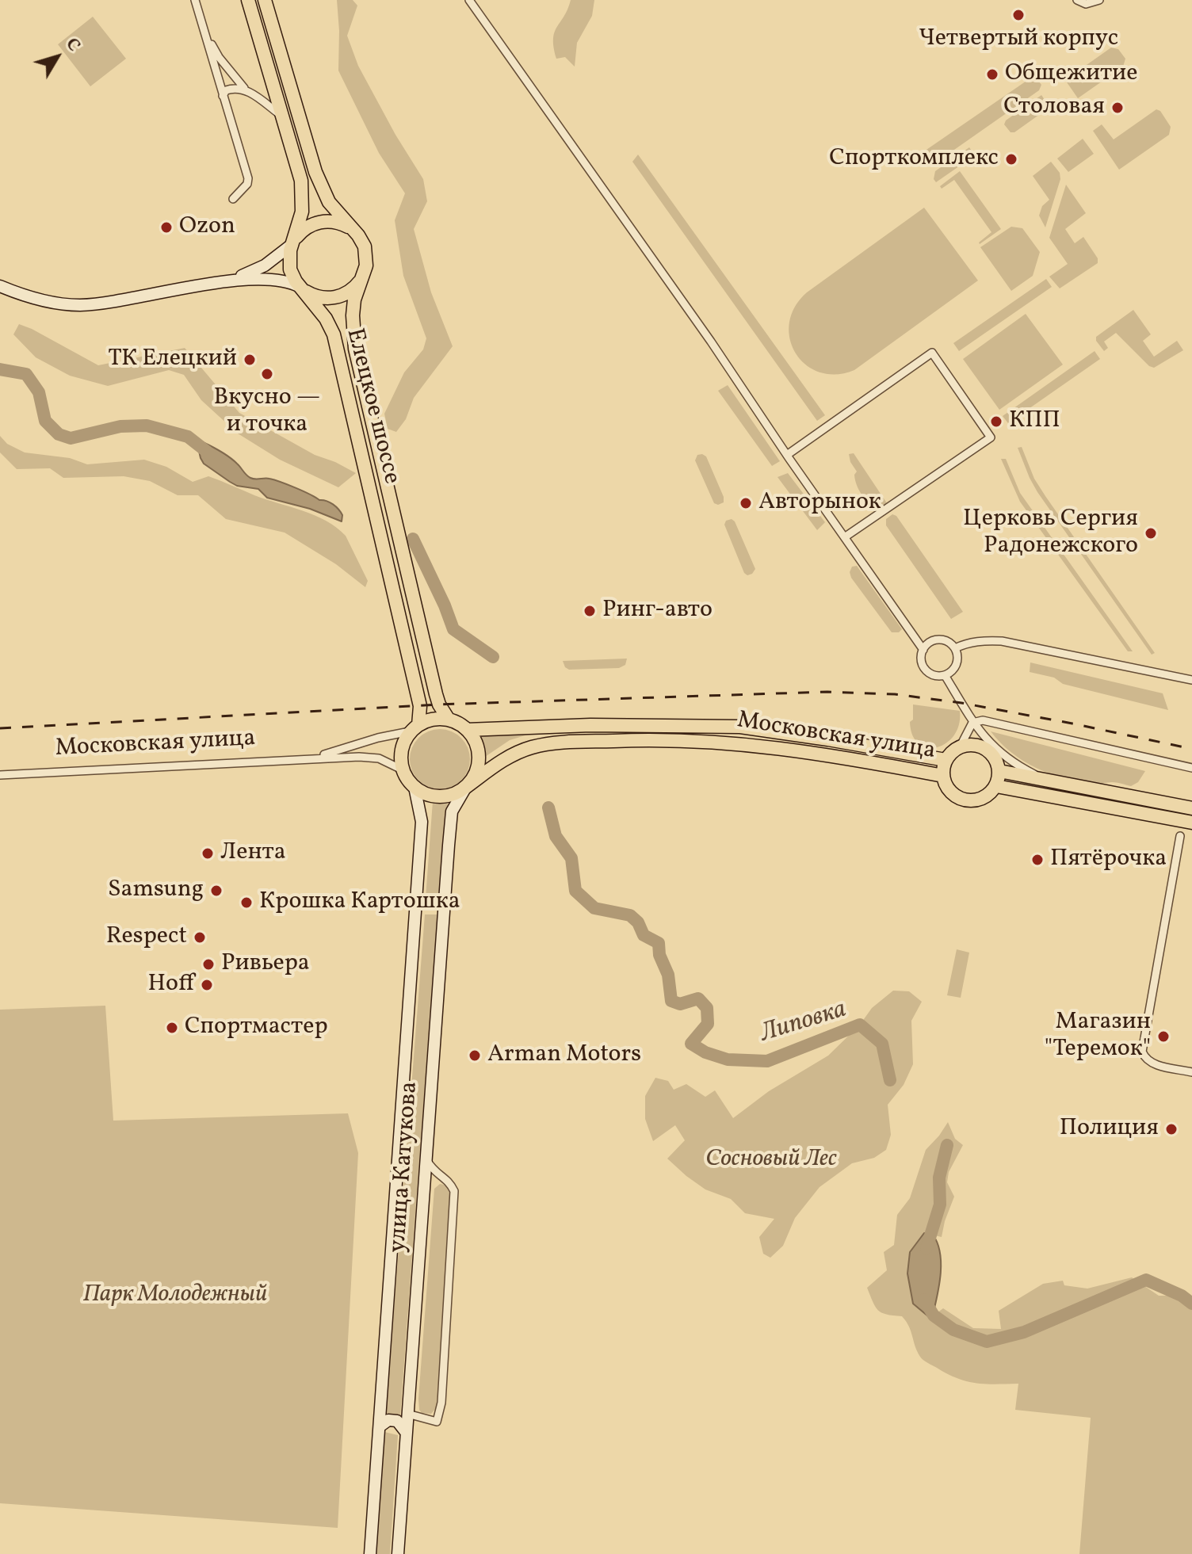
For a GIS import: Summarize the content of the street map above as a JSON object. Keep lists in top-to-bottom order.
{
  "streets": {
    "main road": ["Елецкое шоссе", "Московская улица", "улица Катукова"]
  },
  "crossings": [
    ["Елецкое шоссе", "Московская улица"],
    ["Елецкое шоссе", "улица Катукова"],
    ["Московская улица", "улица Катукова"]
  ],
  "water": ["Липовка"],
  "parks": ["Сосновый Лес", "Парк Молодежный"],
  "places": [
    "Четвертый корпус",
    "Общежитие",
    "Столовая",
    "Спорткомплекс",
    "Ozon",
    "ТК Елецкий",
    "Вкусно — и точка",
    "КПП",
    "Авторынок",
    "Церковь Сергия Радонежского",
    "Ринг-авто",
    "Лента",
    "Пятёрочка",
    "Samsung",
    "Крошка Картошка",
    "Respect",
    "Ривьера",
    "Hoff",
    "Спортмастер",
    "Магазин \"Теремок\"",
    "Arman Motors",
    "Полиция"
  ],
  "north": "top right"
}
